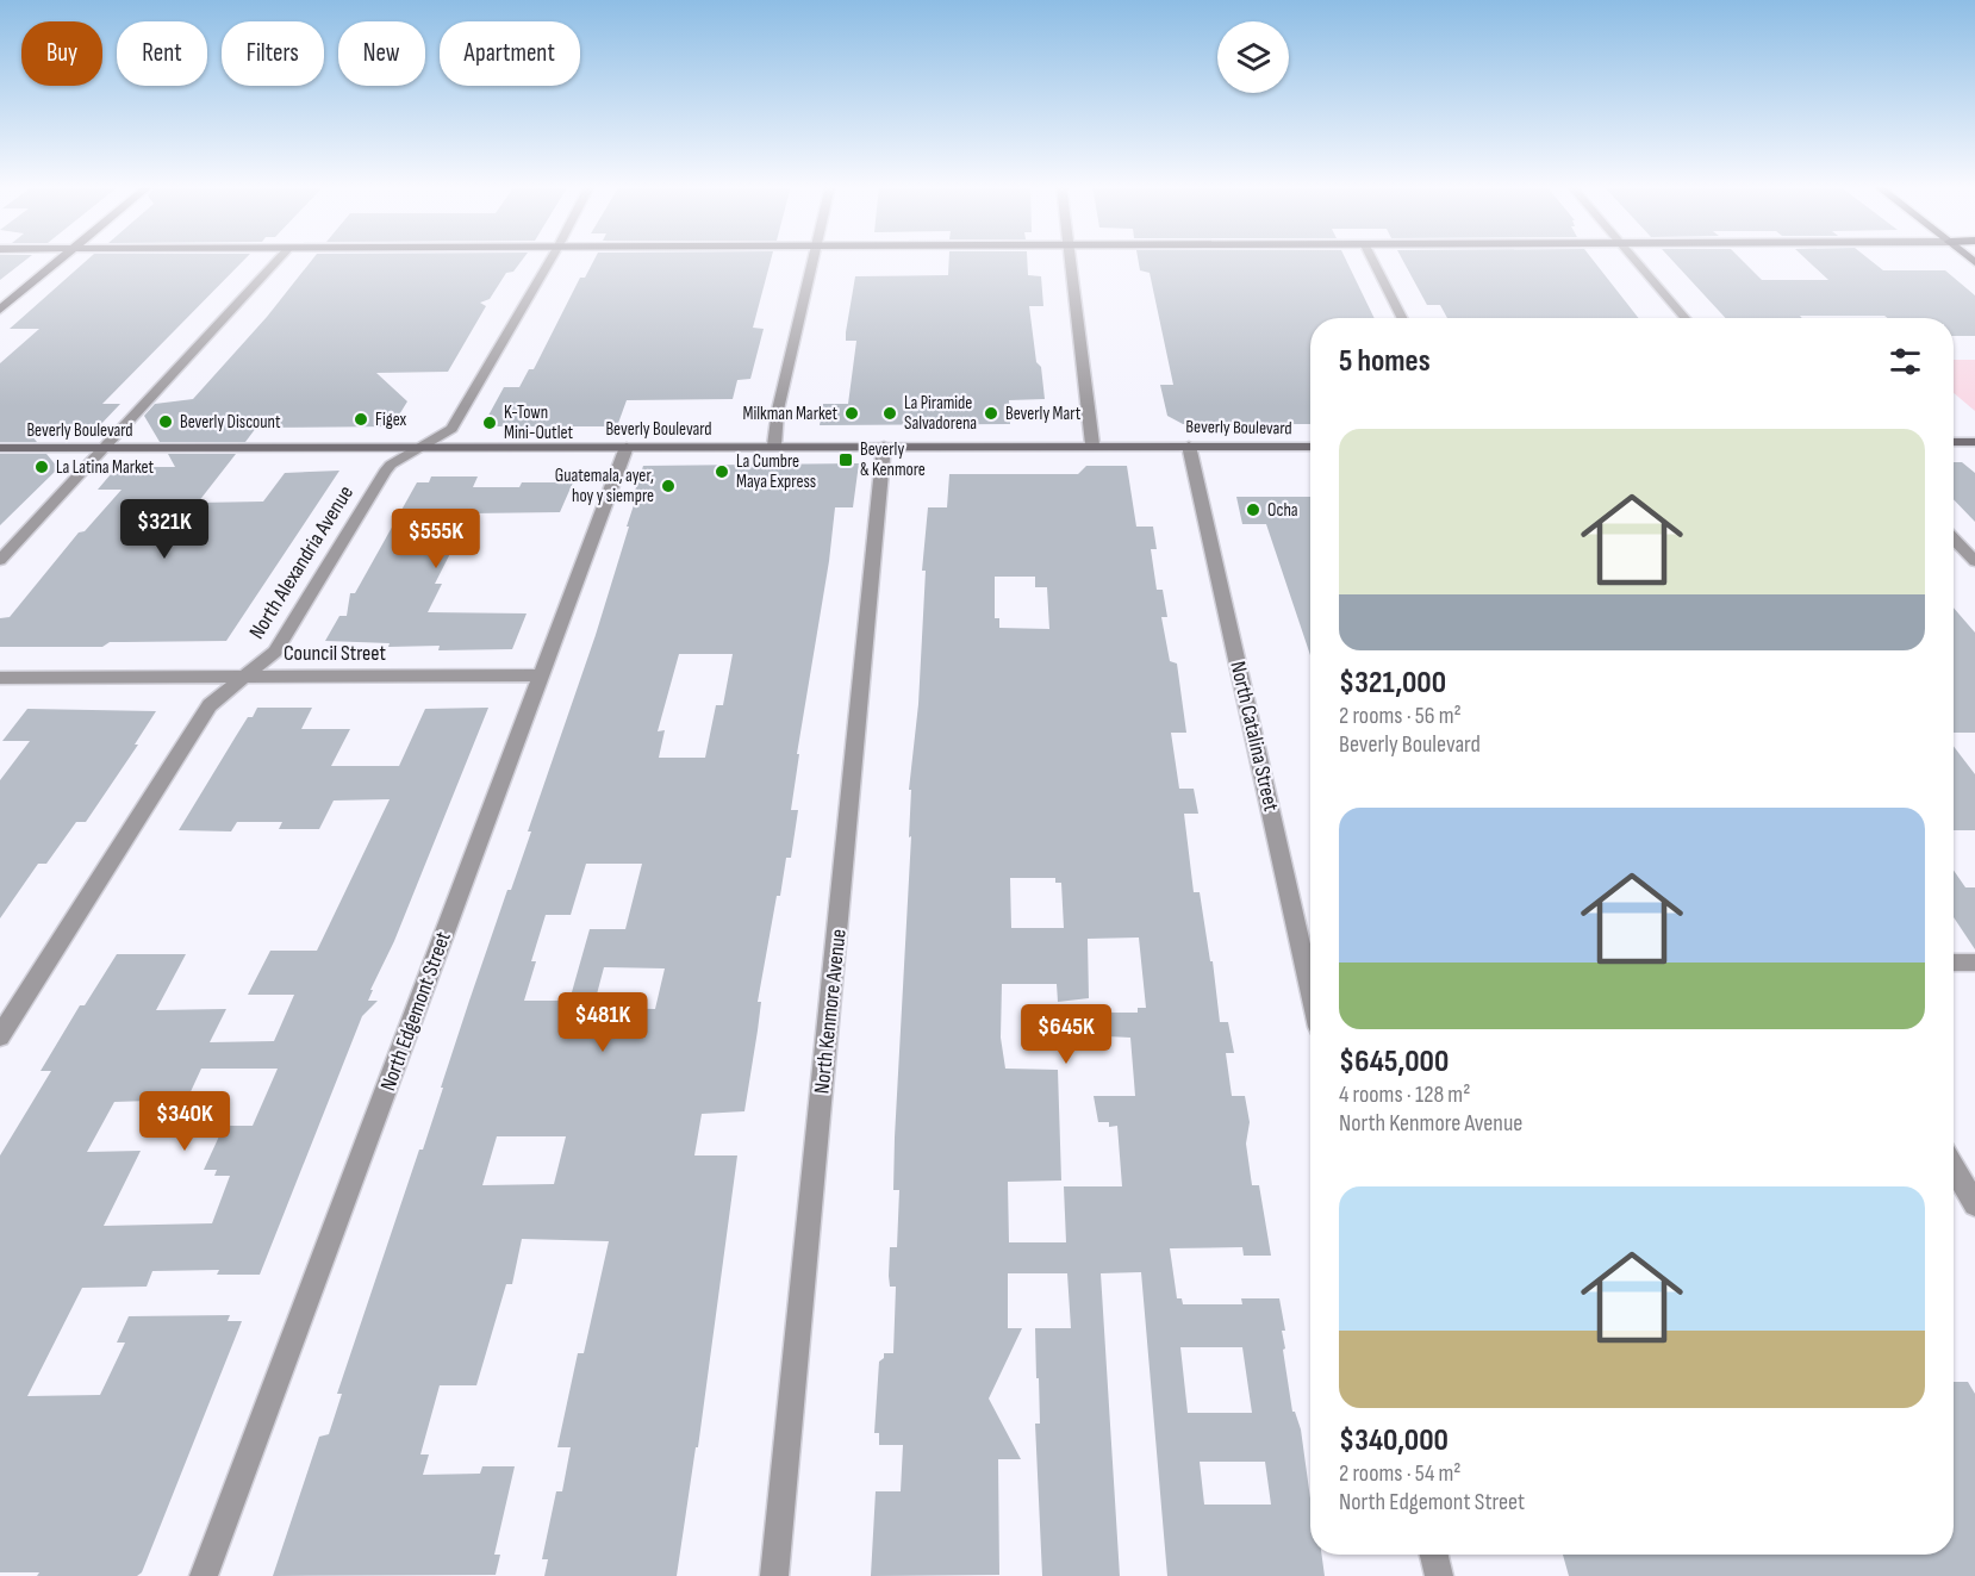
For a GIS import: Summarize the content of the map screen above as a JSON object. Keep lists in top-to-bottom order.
{
  "streets": {
    "street": [
      "Beverly Boulevard",
      "North Alexandria Avenue",
      "Council Street",
      "North Catalina Street",
      "North Edgemont Street",
      "North Kenmore Avenue"
    ]
  },
  "crossings": [
    ["Beverly Boulevard", "North Alexandria Avenue"],
    ["Beverly Boulevard", "North Catalina Street"],
    ["Beverly Boulevard", "North Edgemont Street"],
    ["Beverly Boulevard", "North Kenmore Avenue"],
    ["North Alexandria Avenue", "Council Street"],
    ["Council Street", "North Edgemont Street"]
  ],
  "places": {
    "other": [
      "Milkman Market",
      "La Piramide Salvadorena",
      "Beverly Mart",
      "Figex",
      "Beverly Discount",
      "K-Town Mini-Outlet",
      "La Latina Market",
      "La Cumbre Maya Express",
      "Guatemala, ayer, hoy y siempre",
      "Ocha"
    ],
    "transit": ["Beverly & Kenmore"]
  },
  "page": {
    "chip": [
      "Buy",
      "Rent",
      "Filters",
      "New",
      "Apartment"
    ],
    "heading": "5 homes",
    "list": [
      {
        "name": "$321,000",
        "note": "2 rooms · 56 m² · Beverly Boulevard"
      },
      {
        "name": "$645,000",
        "note": "4 rooms · 128 m² · North Kenmore Avenue"
      },
      {
        "name": "$340,000",
        "note": "2 rooms · 54 m² · North Edgemont Street"
      }
    ],
    "price": [
      "$321K",
      "$555K",
      "$481K",
      "$645K",
      "$340K"
    ]
  }
}
